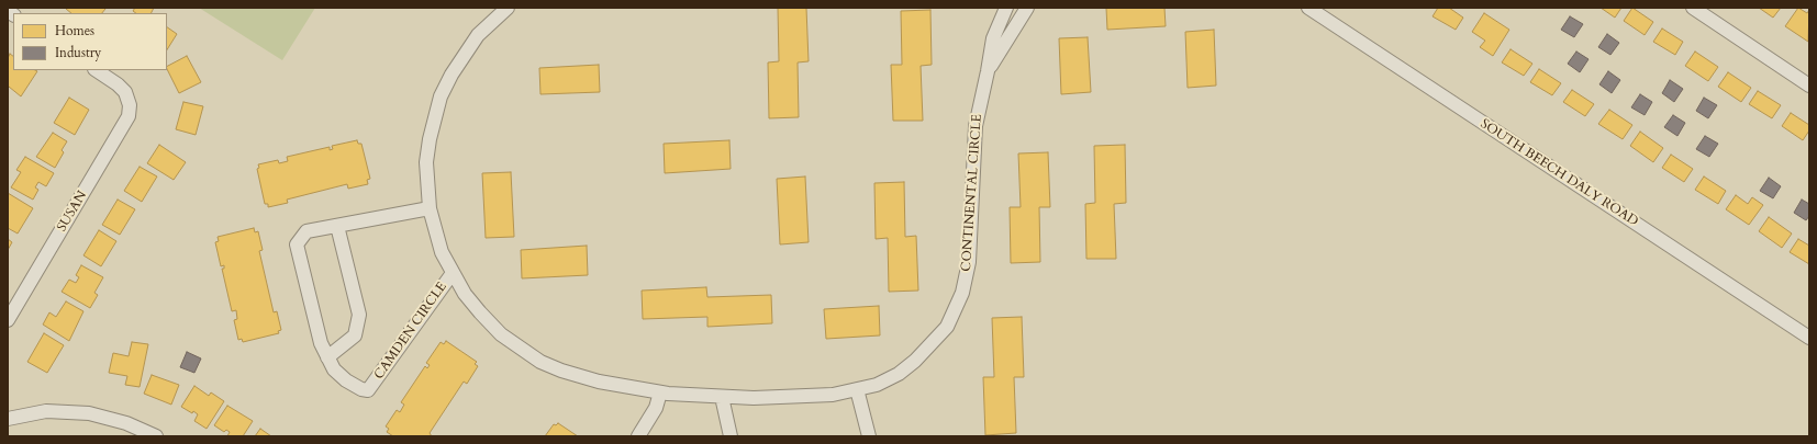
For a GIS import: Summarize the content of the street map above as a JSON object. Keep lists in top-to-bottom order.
{
  "streets": {
    "street": [
      "SOUTH BEECH DALY ROAD",
      "CONTINENTAL CIRCLE",
      "SUSAN",
      "CAMDEN CIRCLE"
    ]
  },
  "crossings": [
    ["CONTINENTAL CIRCLE", "CAMDEN CIRCLE"]
  ],
  "legend": ["Homes", "Industry"]
}
